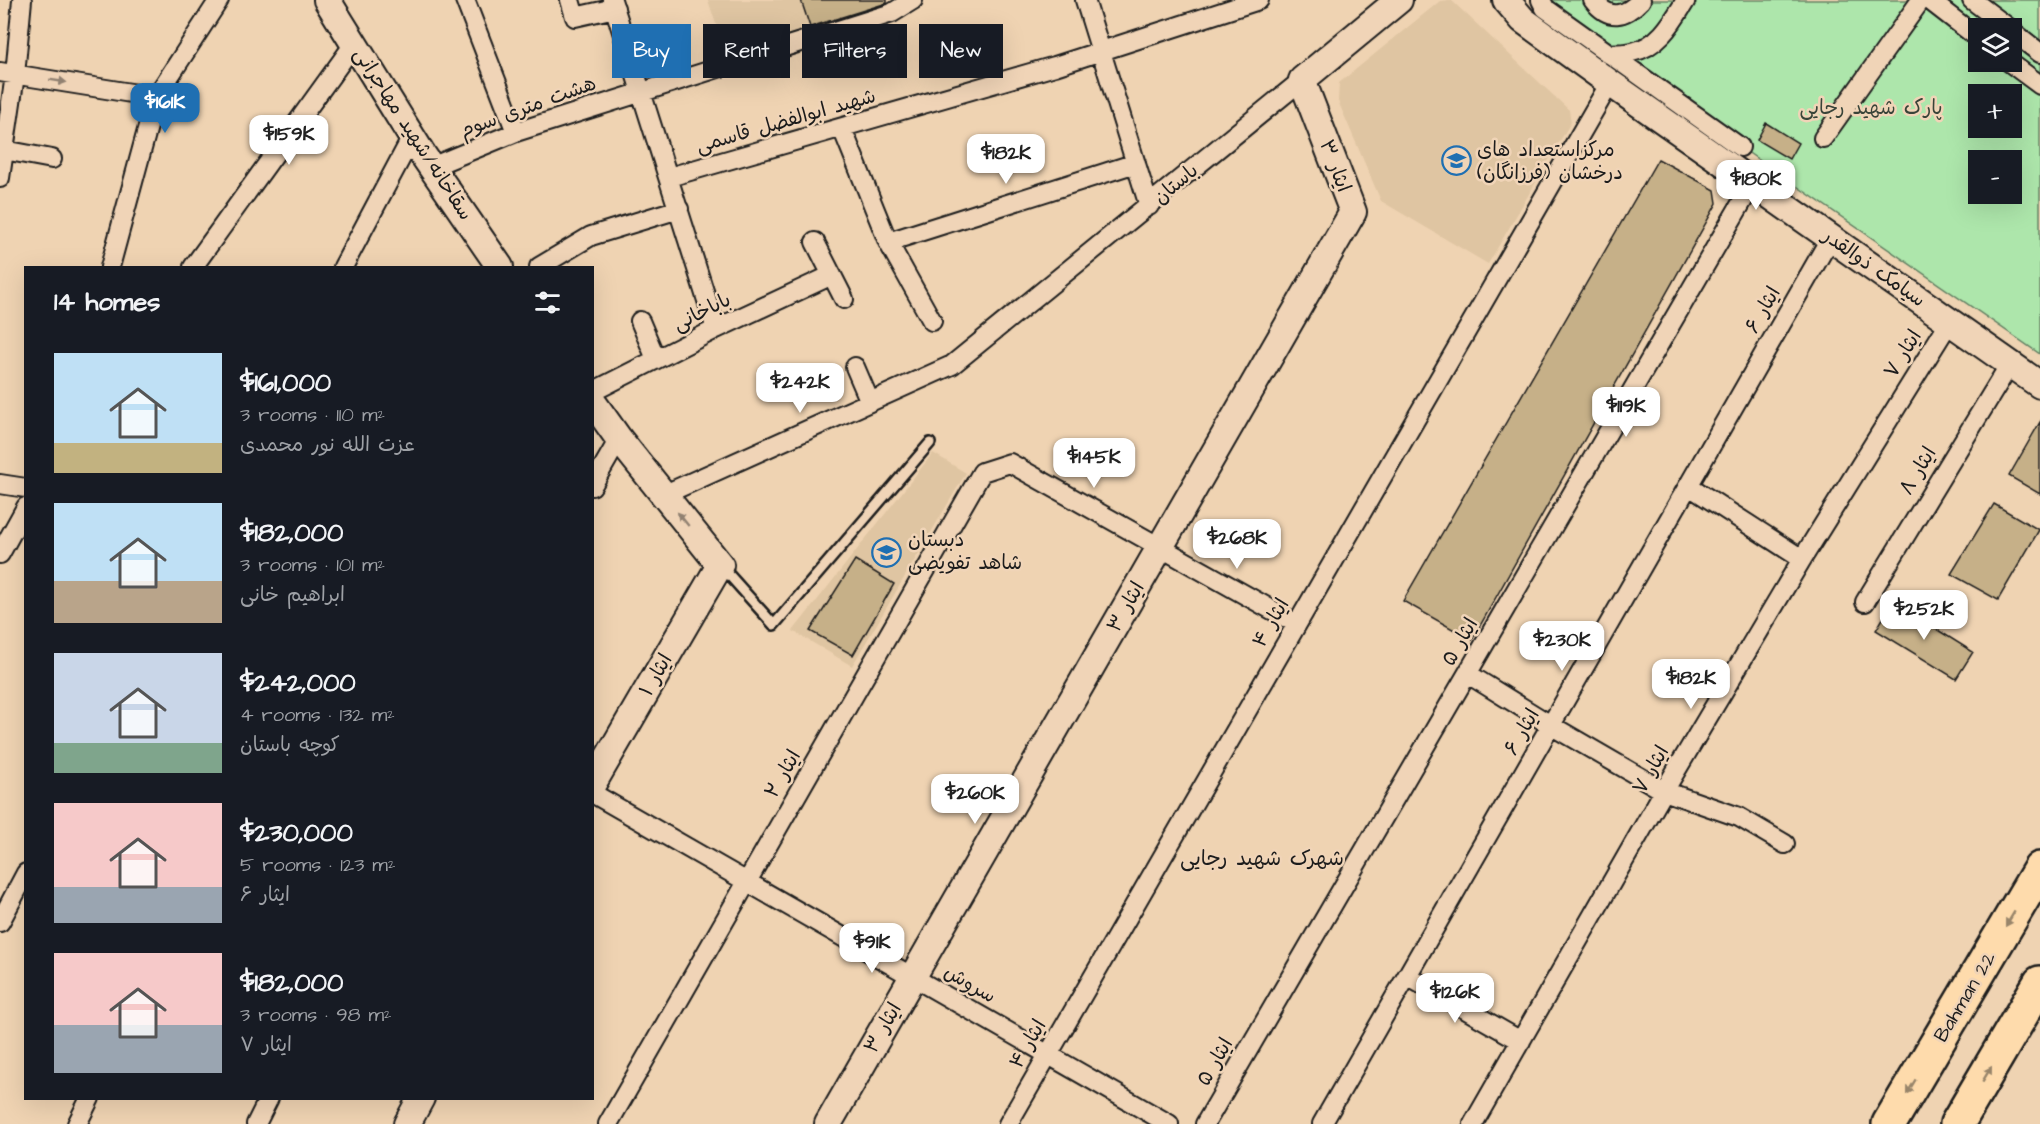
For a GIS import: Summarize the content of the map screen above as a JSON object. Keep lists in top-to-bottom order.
{
  "streets": {
    "highway": ["Bahman 22"],
    "street": [
      "هشت متری سوم",
      "شهید ابوالفضل قاسمی",
      "سقاخانه/شهید مهاجرانی",
      "ایثار ۳",
      "باستان",
      "سیامک ذوالقدر",
      "ایثار ۶",
      "باباخانی",
      "ایثار ۷",
      "ایثار ۸",
      "ایثار ۴",
      "ایثار ۵",
      "ایثار ۱",
      "ایثار ۲",
      "سروش"
    ]
  },
  "crossings": [
    ["هشت متری سوم", "سقاخانه/شهید مهاجرانی"],
    ["ایثار ۳", "باستان"],
    ["ایثار ۳", "ایثار ۲"],
    ["ایثار ۳", "سروش"],
    ["سیامک ذوالقدر", "ایثار ۶"],
    ["سیامک ذوالقدر", "ایثار ۷"],
    ["سیامک ذوالقدر", "ایثار ۸"],
    ["سیامک ذوالقدر", "ایثار ۴"],
    ["سیامک ذوالقدر", "ایثار ۵"],
    ["ایثار ۴", "سروش"],
    ["ایثار ۲", "سروش"]
  ],
  "districts": ["شهرک شهید رجایی"],
  "parks": ["پارک شهید رجایی"],
  "places": {
    "school or university": ["مرکزاستعداد های درخشان (فرزانگان)", "دبستان شاهد تفویضی"]
  },
  "page": {
    "map_buttons": ["+", "−"],
    "chip": [
      "Buy",
      "Rent",
      "Filters",
      "New"
    ],
    "price": [
      "$161K",
      "$159K",
      "$182K",
      "$180K",
      "$242K",
      "$119K",
      "$145K",
      "$268K",
      "$252K",
      "$230K",
      "$182K",
      "$260K",
      "$91K",
      "$126K"
    ],
    "heading": "14 homes",
    "list": [
      {
        "name": "$161,000",
        "note": "3 rooms · 110 m² · عزت الله نور محمدی"
      },
      {
        "name": "$182,000",
        "note": "3 rooms · 101 m² · ابراهیم خانی"
      },
      {
        "name": "$242,000",
        "note": "4 rooms · 132 m² · کوچه باستان"
      },
      {
        "name": "$230,000",
        "note": "5 rooms · 123 m² · ایثار ۶"
      },
      {
        "name": "$182,000",
        "note": "3 rooms · 98 m² · ایثار ۷"
      }
    ]
  }
}
